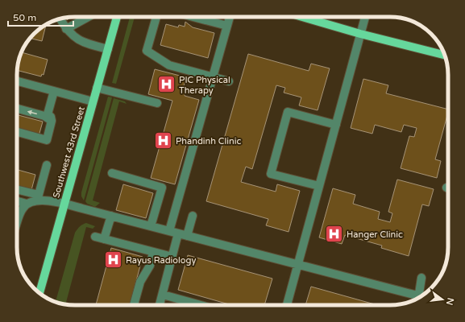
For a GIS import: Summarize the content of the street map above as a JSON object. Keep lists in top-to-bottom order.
{
  "streets": {
    "main road": ["Southwest 43rd Street"]
  },
  "places": {
    "hospital": [
      "PIC Physical Therapy",
      "Phandinh Clinic",
      "Hanger Clinic",
      "Rayus Radiology"
    ]
  },
  "scale_bar": "50 m",
  "north": "right"
}
